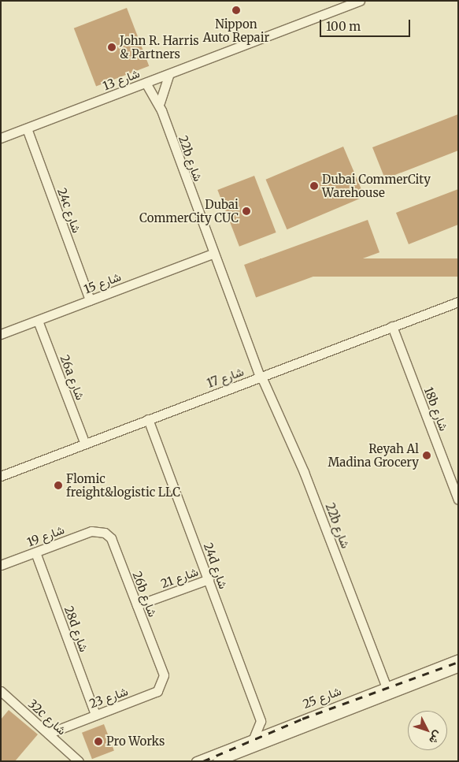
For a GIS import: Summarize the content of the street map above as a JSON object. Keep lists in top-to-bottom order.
{
  "streets": {
    "street": [
      "شارع 13",
      "22b شارع",
      "24c شارع",
      "شارع 15",
      "26a شارع",
      "شارع 17",
      "18b شارع",
      "شارع 19",
      "24d شارع",
      "شارع 21",
      "26b شارع",
      "28d شارع",
      "شارع 23",
      "شارع 25",
      "32c شارع"
    ]
  },
  "crossings": [
    ["شارع 13", "22b شارع"],
    ["شارع 13", "24c شارع"],
    ["22b شارع", "شارع 15"],
    ["22b شارع", "شارع 17"],
    ["22b شارع", "شارع 25"],
    ["24c شارع", "شارع 15"],
    ["شارع 15", "26a شارع"],
    ["26a شارع", "شارع 17"],
    ["شارع 17", "18b شارع"],
    ["شارع 17", "24d شارع"],
    ["شارع 19", "26b شارع"],
    ["شارع 19", "28d شارع"],
    ["24d شارع", "شارع 21"],
    ["شارع 21", "26b شارع"],
    ["26b شارع", "شارع 23"],
    ["28d شارع", "شارع 23"],
    ["شارع 23", "32c شارع"]
  ],
  "places": [
    "Nippon Auto Repair",
    "John R. Harris & Partners",
    "Dubai CommerCity Warehouse",
    "Dubai CommerCity CUC",
    "Reyah Al Madina Grocery",
    "Flomic freight&logistic LLC",
    "Pro Works"
  ],
  "scale_bar": "100 m",
  "north": "bottom right"
}
